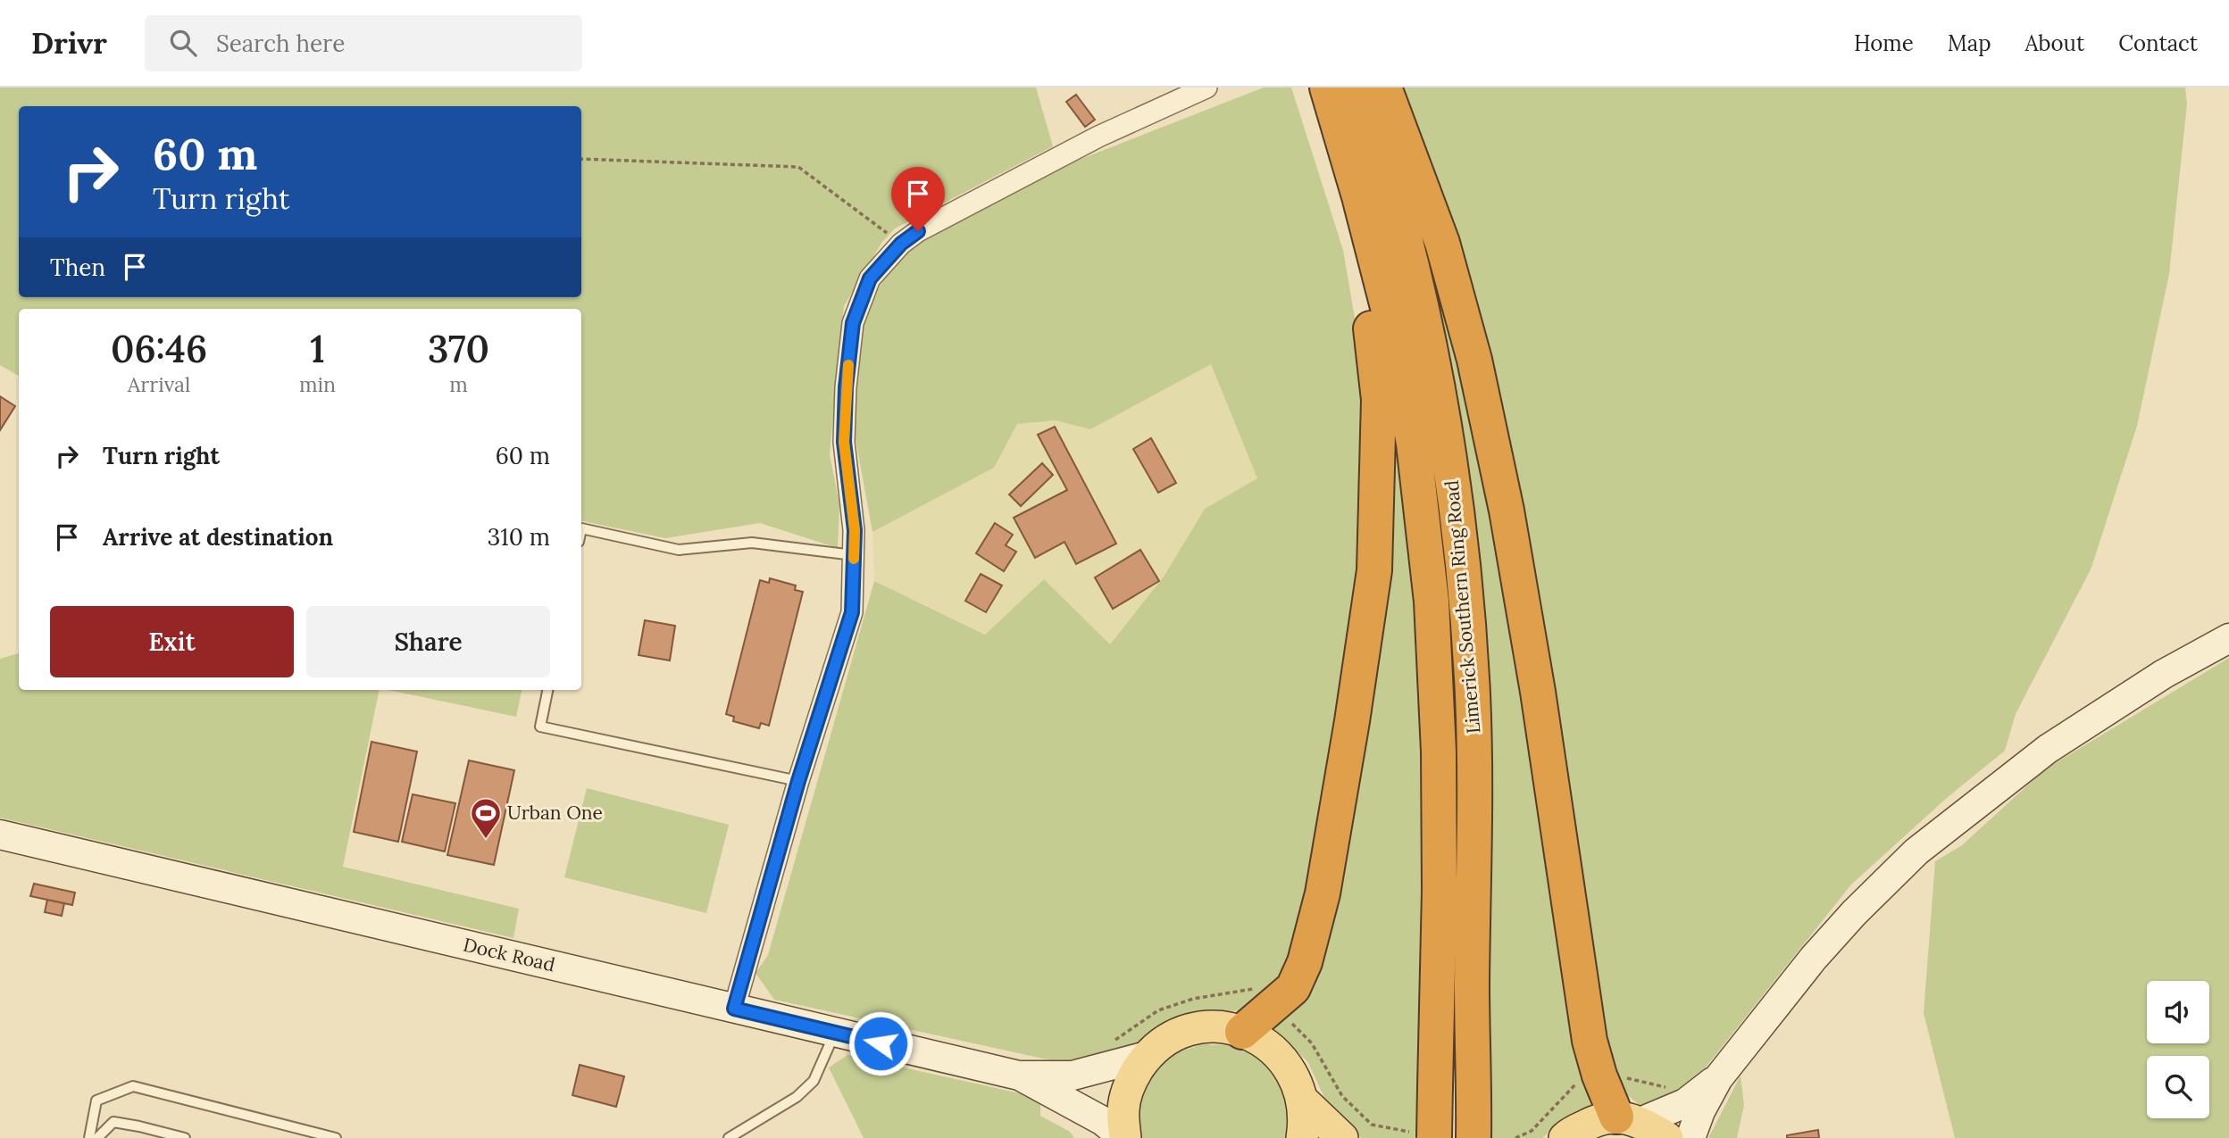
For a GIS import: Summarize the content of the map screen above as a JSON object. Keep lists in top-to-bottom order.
{
  "streets": {
    "highway": ["Limerick Southern Ring Road"],
    "main road": ["Dock Road"]
  },
  "places": {
    "sports": ["Urban One"]
  },
  "page": {
    "header": "Drivr",
    "search": "Search here",
    "nav": [
      "Home",
      "Map",
      "About",
      "Contact"
    ],
    "turn": ["60 m", "Turn right"],
    "then": "Then",
    "eta": [
      "06:46",
      "Arrival",
      "1",
      "min",
      "370",
      "m"
    ],
    "list": [
      {
        "name": "Turn right",
        "value": "60 m"
      },
      {
        "name": "Arrive at destination",
        "value": "310 m"
      }
    ],
    "buttons": ["Exit", "Share"]
  }
}
